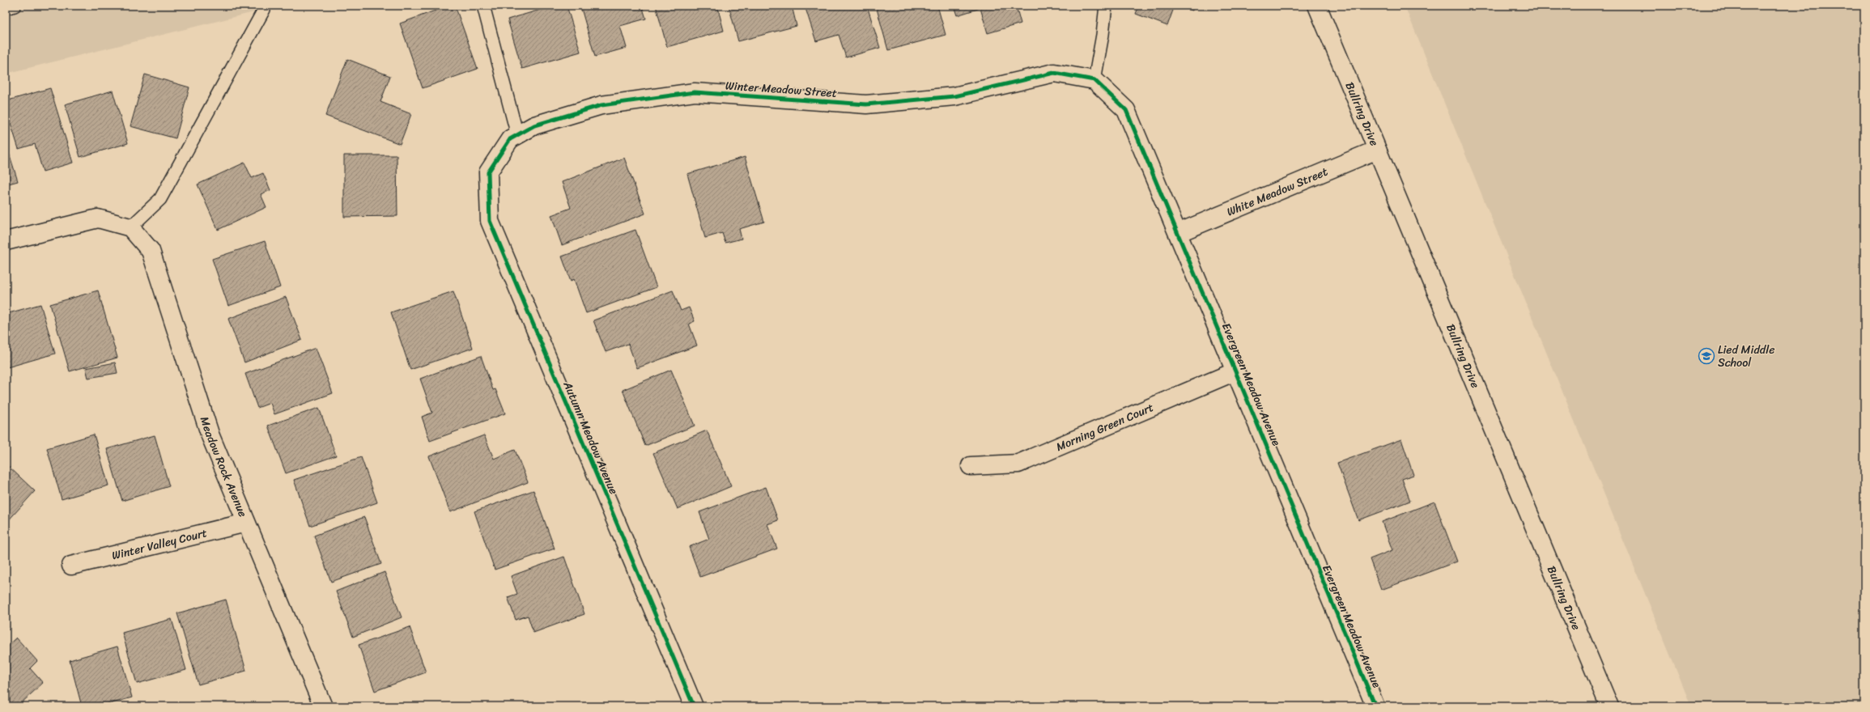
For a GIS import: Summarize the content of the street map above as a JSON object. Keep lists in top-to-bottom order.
{
  "streets": {
    "street": [
      "Winter Meadow Street",
      "Bullring Drive",
      "White Meadow Street",
      "Evergreen Meadow Avenue",
      "Morning Green Court",
      "Autumn Meadow Avenue",
      "Meadow Rock Avenue",
      "Winter Valley Court"
    ]
  },
  "crossings": [
    ["Winter Meadow Street", "Evergreen Meadow Avenue"],
    ["Winter Meadow Street", "Autumn Meadow Avenue"],
    ["Bullring Drive", "White Meadow Street"],
    ["White Meadow Street", "Evergreen Meadow Avenue"],
    ["Evergreen Meadow Avenue", "Morning Green Court"],
    ["Meadow Rock Avenue", "Winter Valley Court"]
  ],
  "places": {
    "school or university": ["Lied Middle School"]
  }
}
